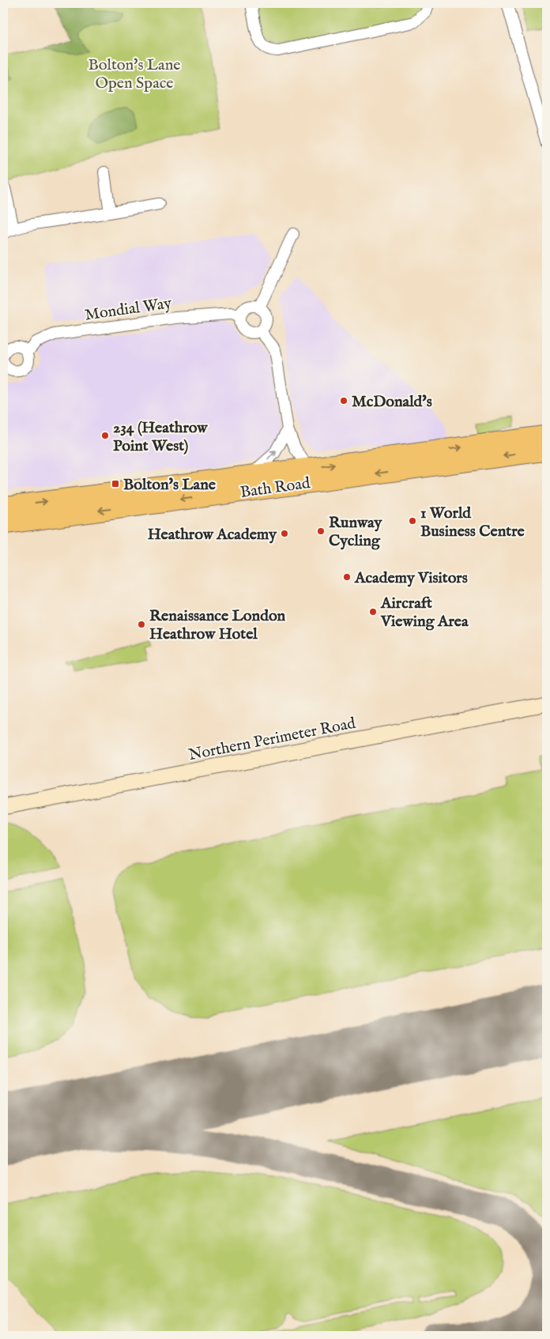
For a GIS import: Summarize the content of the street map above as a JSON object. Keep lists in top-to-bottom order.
{
  "streets": {
    "highway": ["Bath Road"],
    "street": ["Mondial Way", "Northern Perimeter Road"]
  },
  "parks": ["Bolton's Lane Open Space"],
  "places": {
    "other": [
      "McDonald's",
      "234 (Heathrow Point West)",
      "1 World Business Centre",
      "Runway Cycling",
      "Heathrow Academy",
      "Academy Visitors",
      "Aircraft Viewing Area",
      "Renaissance London Heathrow Hotel"
    ],
    "transit": ["Bolton's Lane"]
  }
}
